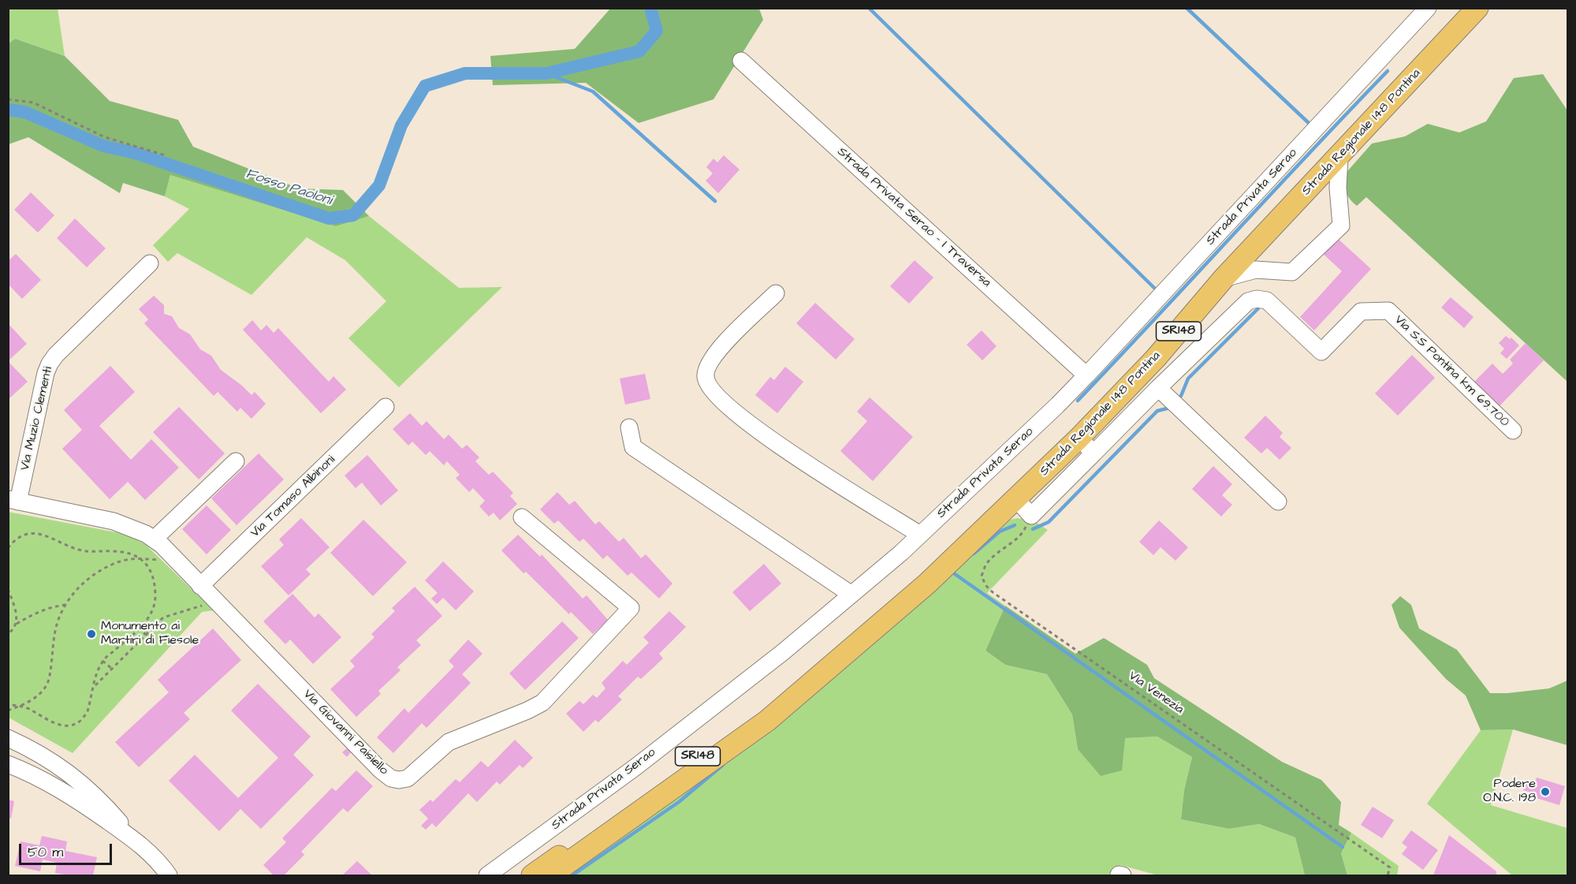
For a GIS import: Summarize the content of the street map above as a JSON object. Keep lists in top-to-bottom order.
{
  "streets": {
    "main road": ["Strada Regionale 148 Pontina", "SR148"],
    "street": [
      "Strada Privata Serao",
      "Strada Privata Serao - I Traversa",
      "Via S.S Pontina km 69.700",
      "Via Muzio Clementi",
      "Via Tomaso Albinoni",
      "Via Giovanni Paisiello"
    ],
    "path": ["Via Venezia"]
  },
  "crossings": [
    ["Strada Privata Serao", "Strada Privata Serao - I Traversa"],
    ["Via S.S Pontina km 69.700", "Via Venezia"],
    ["Via Muzio Clementi", "Via Giovanni Paisiello"],
    ["Via Tomaso Albinoni", "Via Giovanni Paisiello"]
  ],
  "water": ["Fosso Paoloni"],
  "places": ["Monumento ai Martiri di Fiesole", "Podere O.N.C. 198"],
  "scale_bar": "50 m"
}
